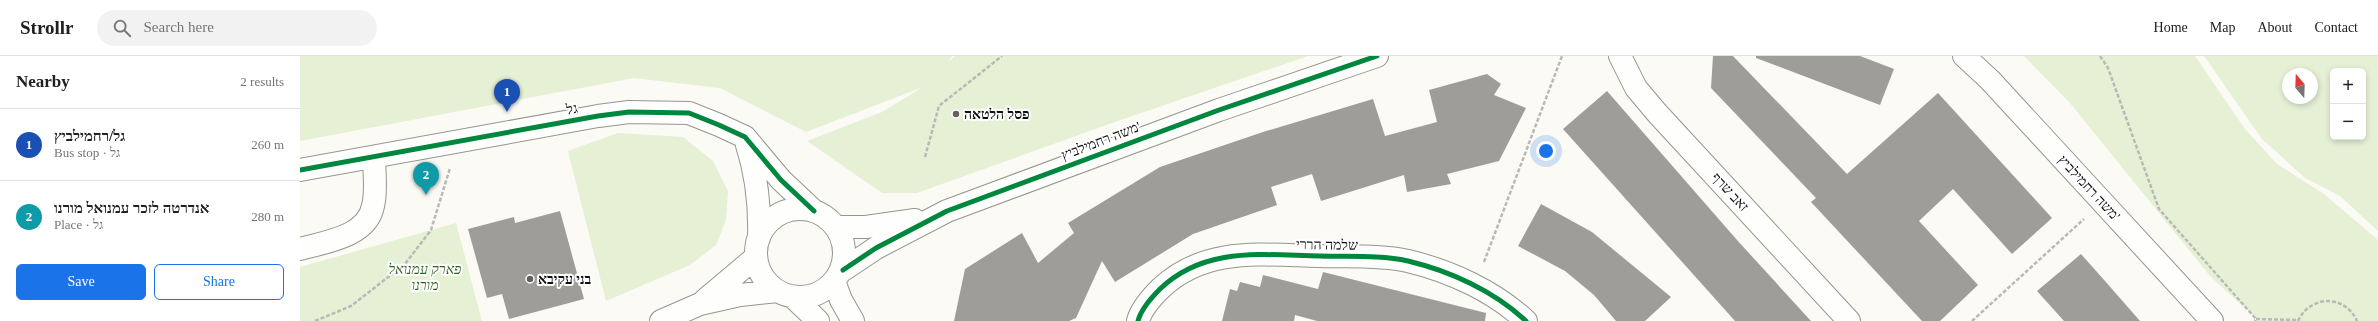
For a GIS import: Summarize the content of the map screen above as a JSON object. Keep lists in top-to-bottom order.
{
  "streets": {
    "street": [
      "גל",
      "משה רחמילביץ'",
      "זאב שרף",
      "שלמה הררי"
    ]
  },
  "crossings": [
    ["גל", "משה רחמילביץ'"]
  ],
  "parks": ["פארק עמנואל מורנו"],
  "places": ["פסל הלטאה", "בני עקיבא"],
  "north": "top",
  "page": {
    "header": "Strollr",
    "search": "Search here",
    "nav": [
      "Home",
      "Map",
      "About",
      "Contact"
    ],
    "heading": ["Nearby", "2 results"],
    "map_buttons": ["+", "−"],
    "pins": ["1", "2"],
    "list": [
      {
        "mark": "1",
        "name": "גל/רחמילביץ",
        "note": "Bus stop · גל",
        "value": "260 m"
      },
      {
        "mark": "2",
        "name": "אנדרטה לזכר עמנואל מורנו",
        "note": "Place · גל",
        "value": "280 m"
      }
    ],
    "buttons": ["Save", "Share"]
  }
}
